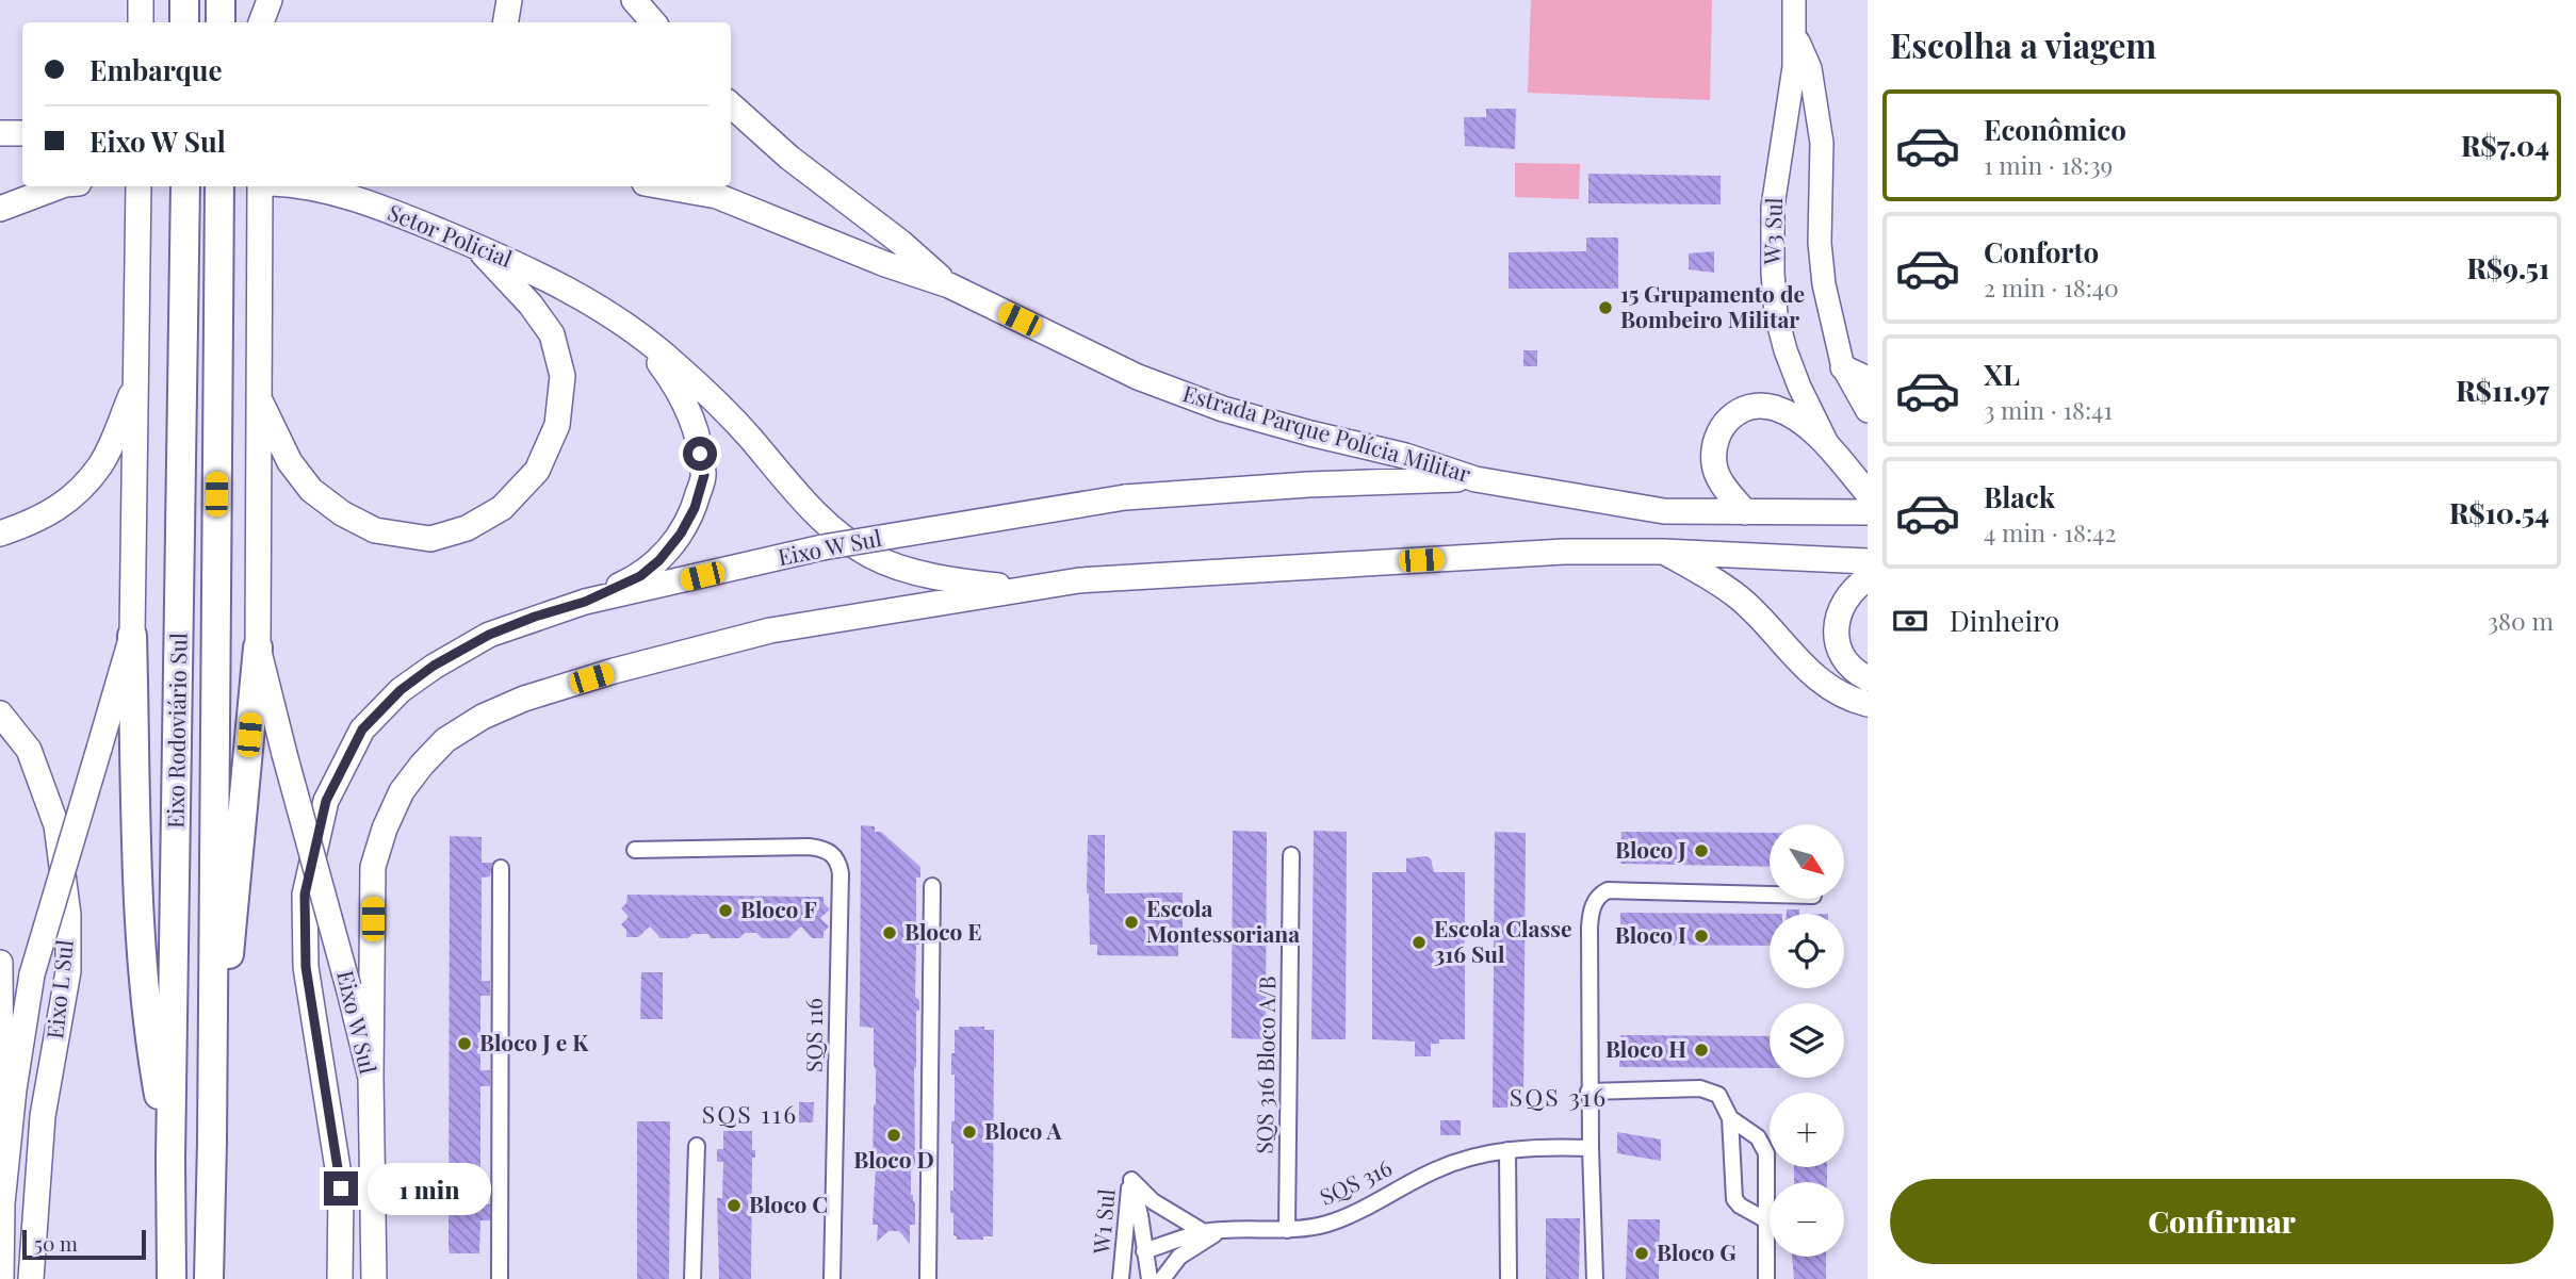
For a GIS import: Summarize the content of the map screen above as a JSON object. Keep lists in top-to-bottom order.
{
  "streets": {
    "highway": ["Eixo Rodoviário Sul"],
    "main road": [
      "W3 Sul",
      "Setor Policial",
      "Estrada Parque Polícia Militar",
      "Eixo W Sul",
      "Eixo L Sul"
    ],
    "street": [
      "SQS 116",
      "SQS 316 Bloco A/B",
      "SQS 316",
      "W1 Sul"
    ]
  },
  "crossings": [
    ["Estrada Parque Polícia Militar", "Eixo W Sul"],
    ["SQS 316 Bloco A/B", "SQS 316"],
    ["SQS 316", "W1 Sul"]
  ],
  "districts": ["SQS 316", "SQS 116"],
  "places": [
    "15 Grupamento de Bombeiro Militar",
    "Bloco J",
    "Bloco F",
    "Escola Montessoriana",
    "Bloco E",
    "Bloco I",
    "Escola Classe 316 Sul",
    "Bloco J e K",
    "Bloco H",
    "Bloco A",
    "Bloco D",
    "Bloco C",
    "Bloco G"
  ],
  "scale_bar": "50 m",
  "north": "bottom right",
  "page": {
    "heading": "Escolha a viagem",
    "banner": ["Embarque", "Eixo W Sul"],
    "list": [
      {
        "name": "Econômico",
        "note": "1 min · 18:39",
        "value": "R$7.04"
      },
      {
        "name": "Conforto",
        "note": "2 min · 18:40",
        "value": "R$9.51"
      },
      {
        "name": "XL",
        "note": "3 min · 18:41",
        "value": "R$11.97"
      },
      {
        "name": "Black",
        "note": "4 min · 18:42",
        "value": "R$10.54"
      }
    ],
    "pay": ["Dinheiro", "380 m"],
    "map_buttons": ["+", "−"],
    "bubble": "1 min",
    "buttons": "Confirmar",
    "scale": "50 m"
  }
}
